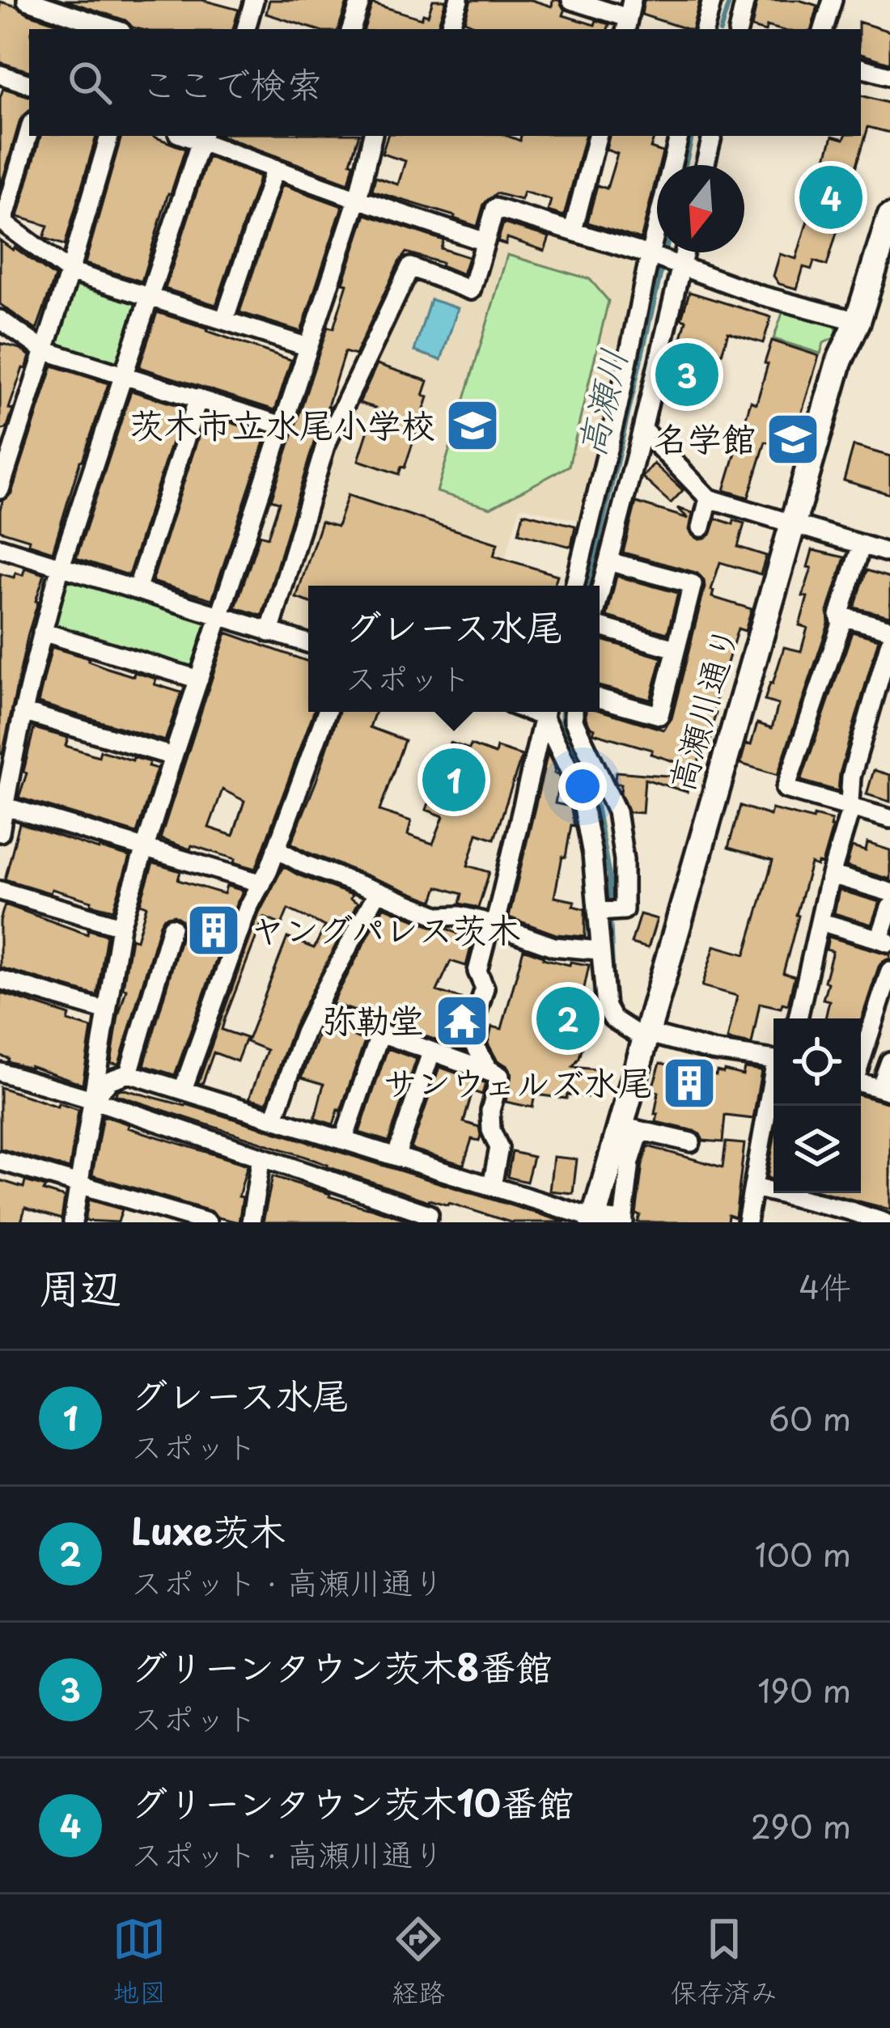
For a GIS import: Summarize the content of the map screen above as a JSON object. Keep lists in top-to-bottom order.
{
  "streets": {
    "street": ["高瀬川通り"]
  },
  "water": ["高瀬川"],
  "places": {
    "school or university": ["茨木市立水尾小学校", "名学館"],
    "building": ["ヤングパレス茨木", "サンウェルズ水尾"],
    "temple": ["弥勒堂"]
  },
  "north": "bottom",
  "page": {
    "search": "ここで検索",
    "pins": [
      "4",
      "3",
      "1",
      "2"
    ],
    "popup": ["グレース水尾", "スポット"],
    "heading": ["周辺", "4件"],
    "list": [
      {
        "mark": "1",
        "name": "グレース水尾",
        "note": "スポット",
        "value": "60 m"
      },
      {
        "mark": "2",
        "name": "Luxe茨木",
        "note": "スポット · 高瀬川通り",
        "value": "100 m"
      },
      {
        "mark": "3",
        "name": "グリーンタウン茨木8番館",
        "note": "スポット",
        "value": "190 m"
      },
      {
        "mark": "4",
        "name": "グリーンタウン茨木10番館",
        "note": "スポット · 高瀬川通り",
        "value": "290 m"
      }
    ],
    "nav": ["地図", "経路", "保存済み"]
  }
}
